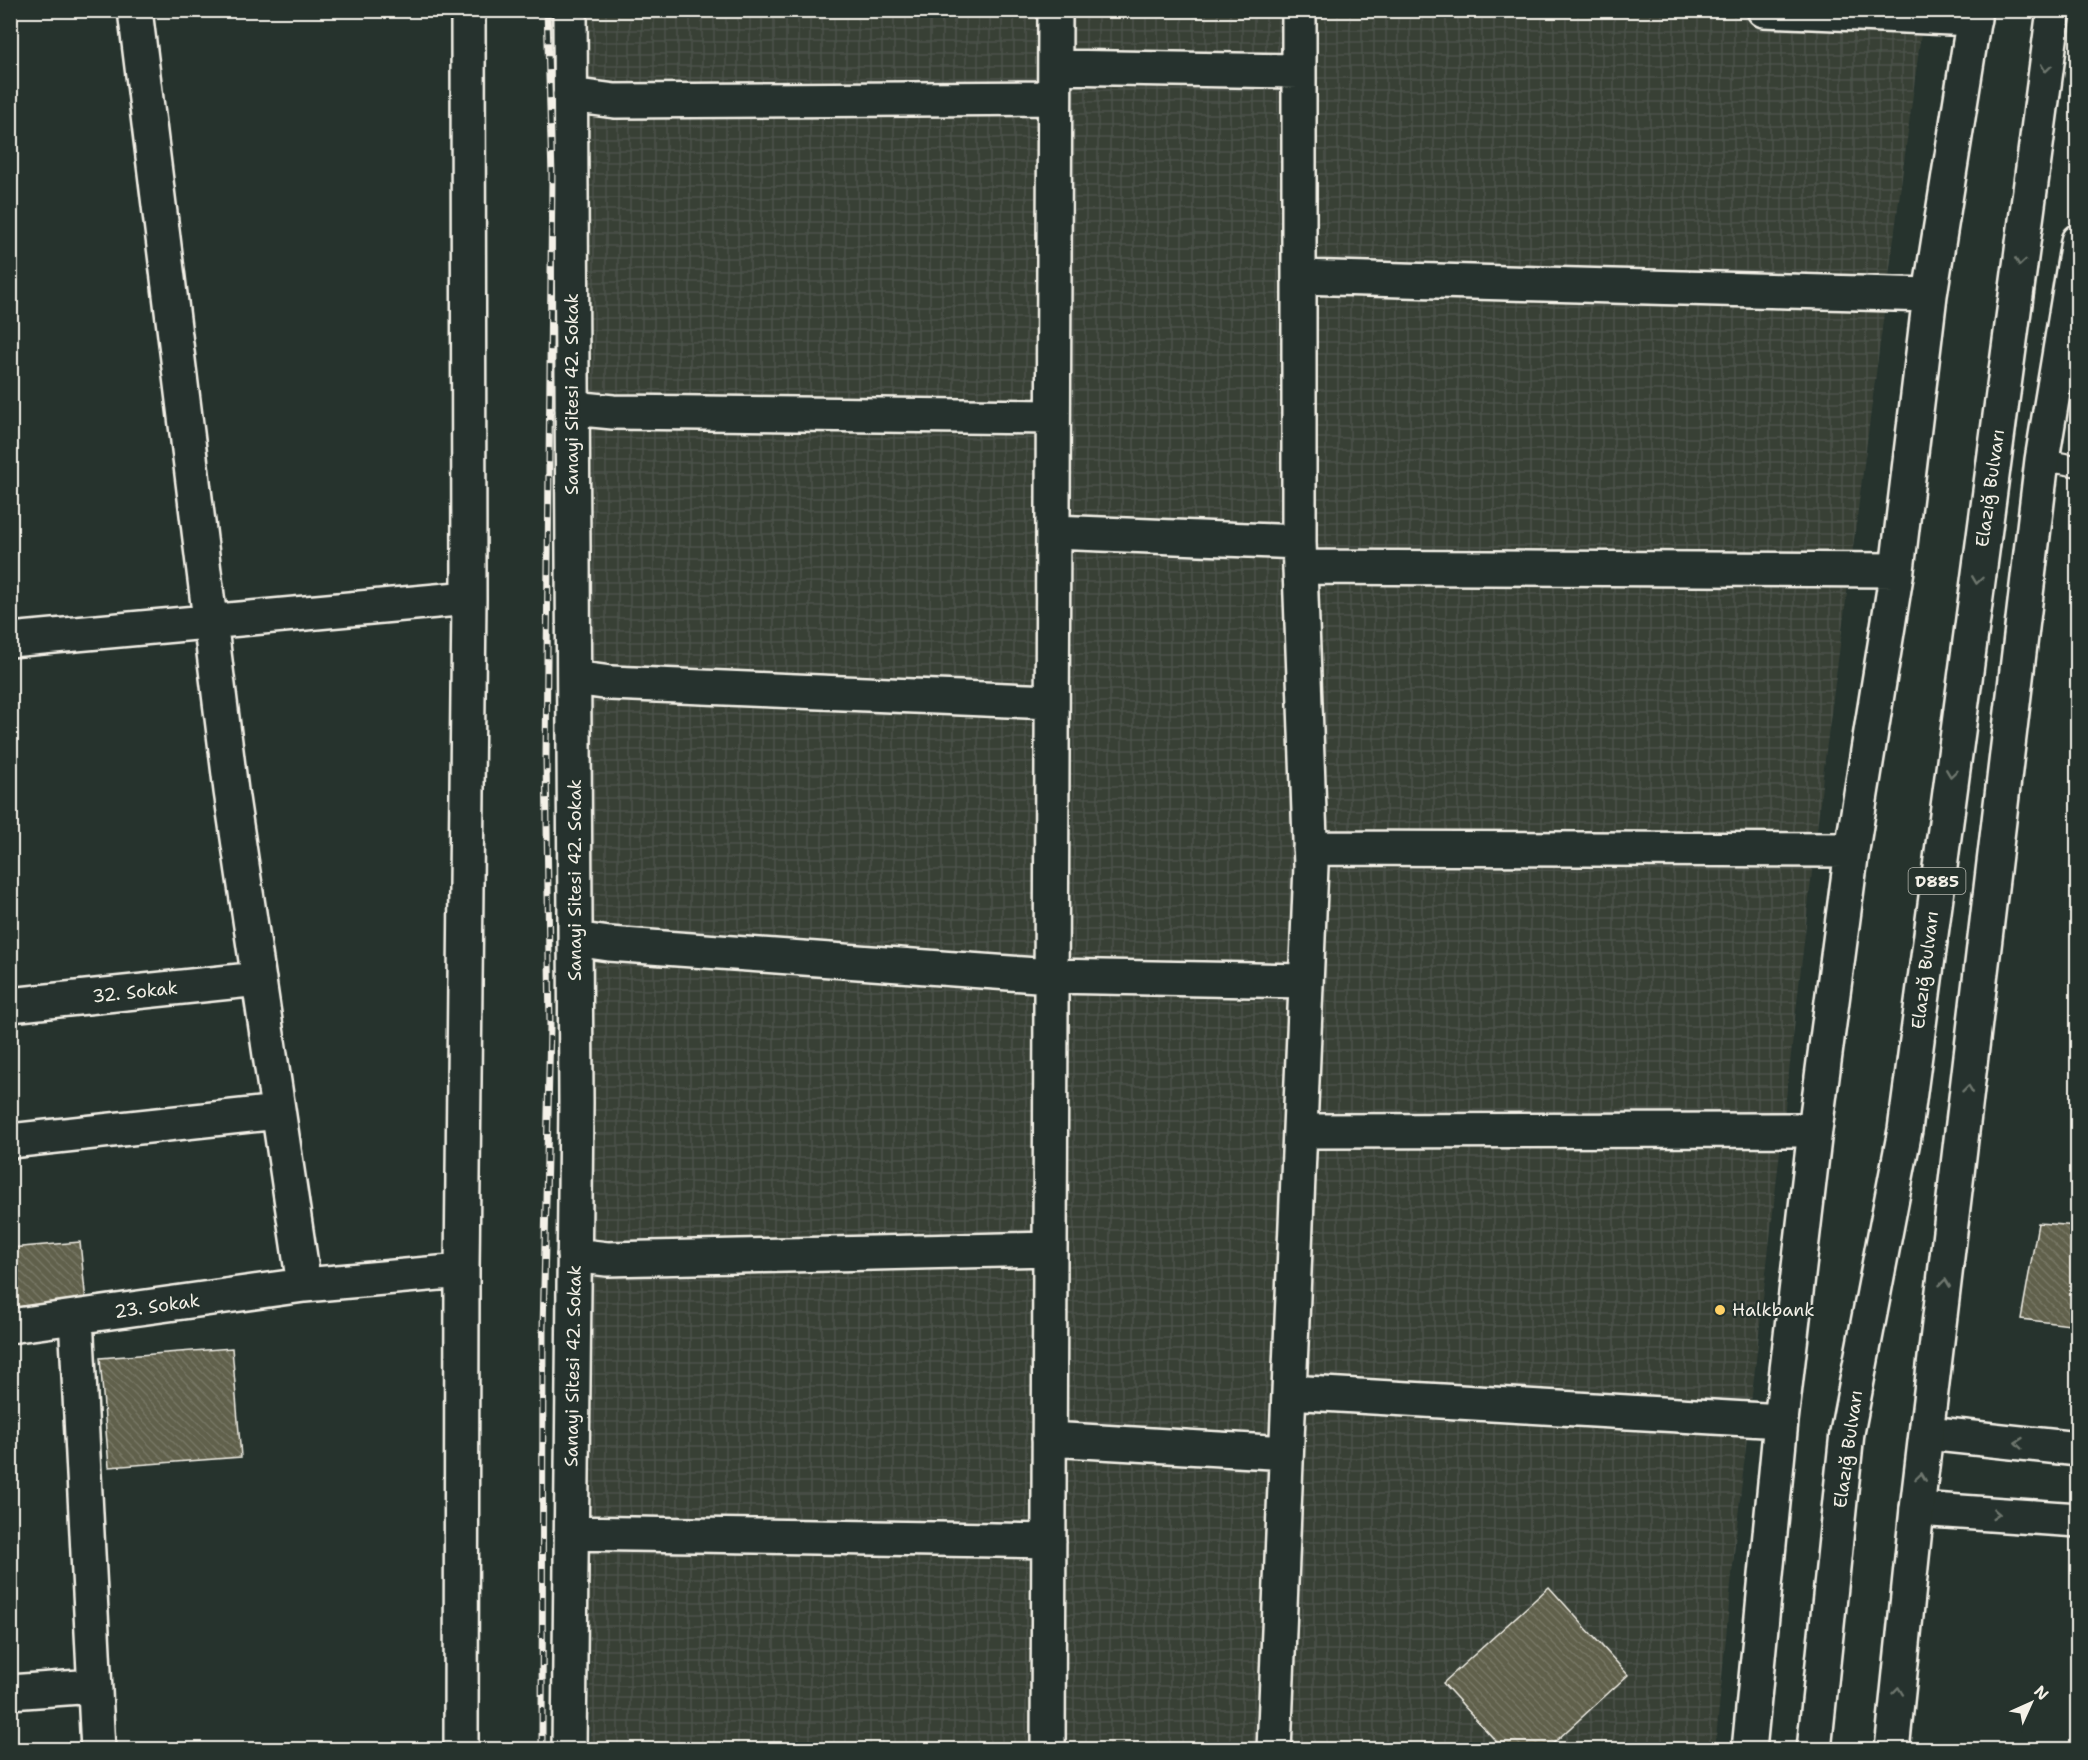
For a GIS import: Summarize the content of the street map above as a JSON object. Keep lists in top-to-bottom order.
{
  "streets": {
    "main road": [
      "Sanayi Sitesi 42. Sokak",
      "Elazığ Bulvarı",
      "D885",
      "32. Sokak",
      "23. Sokak"
    ]
  },
  "places": ["Halkbank"],
  "north": "top right"
}
